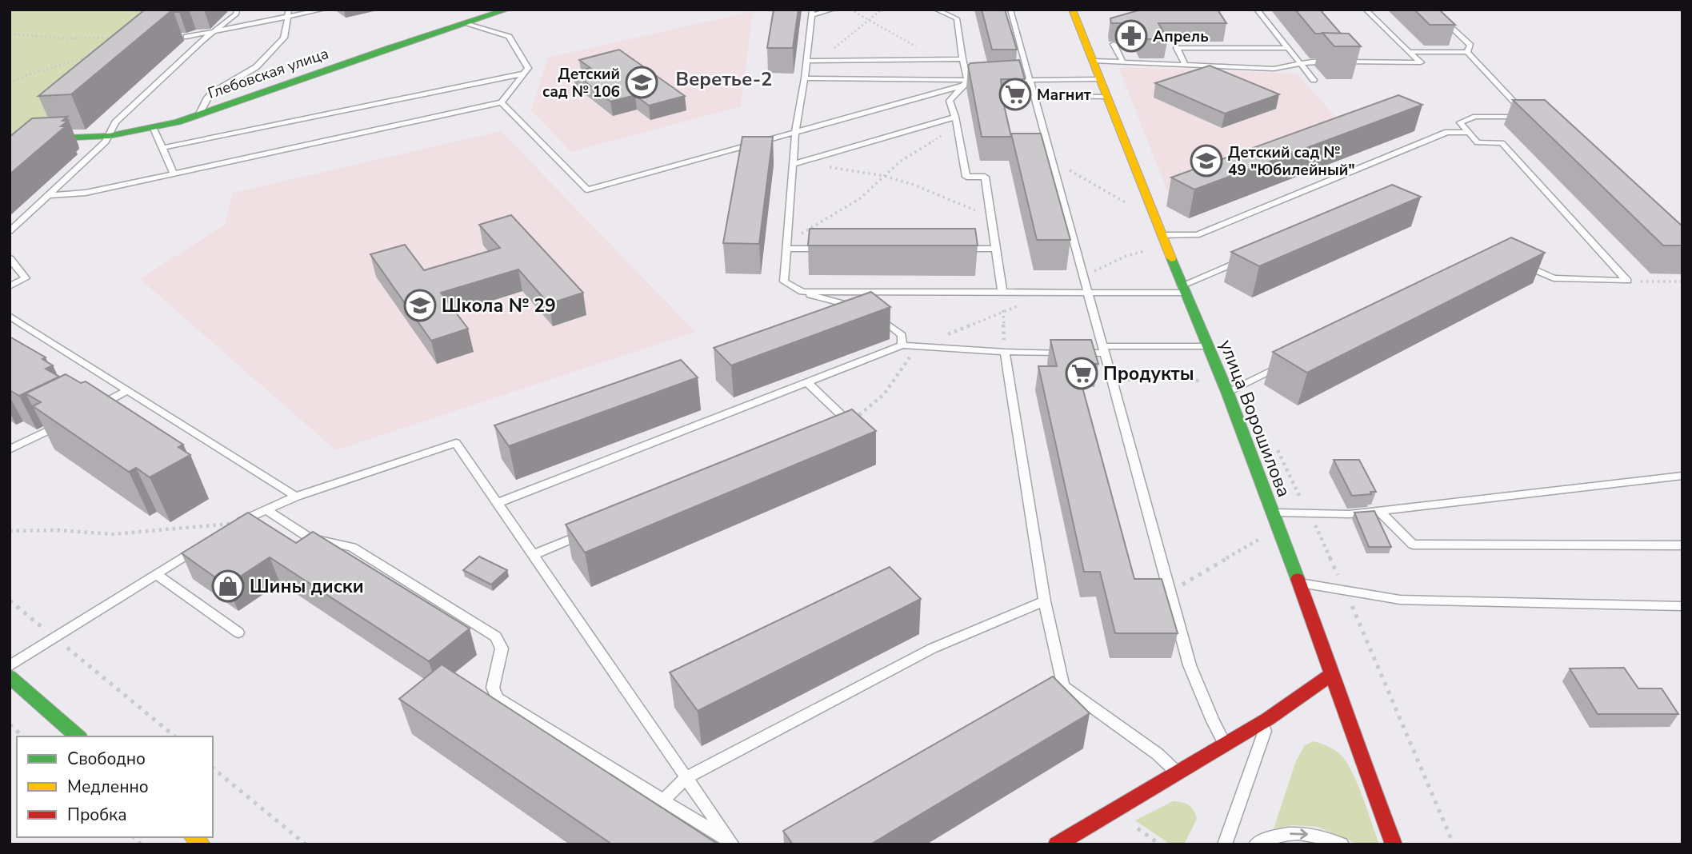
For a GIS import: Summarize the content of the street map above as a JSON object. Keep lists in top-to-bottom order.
{
  "streets": {
    "main road": ["Глебовская улица", "улица Ворошилова"]
  },
  "districts": ["Веретье-2"],
  "places": {
    "pharmacy": ["Апрель"],
    "school or university": ["Детский сад № 106", "Детский сад № 49 \"Юбилейный\"", "Школа № 29"],
    "supermarket": ["Магнит", "Продукты"],
    "shop": ["Шины диски"]
  },
  "legend": ["Свободно", "Медленно", "Пробка"]
}
